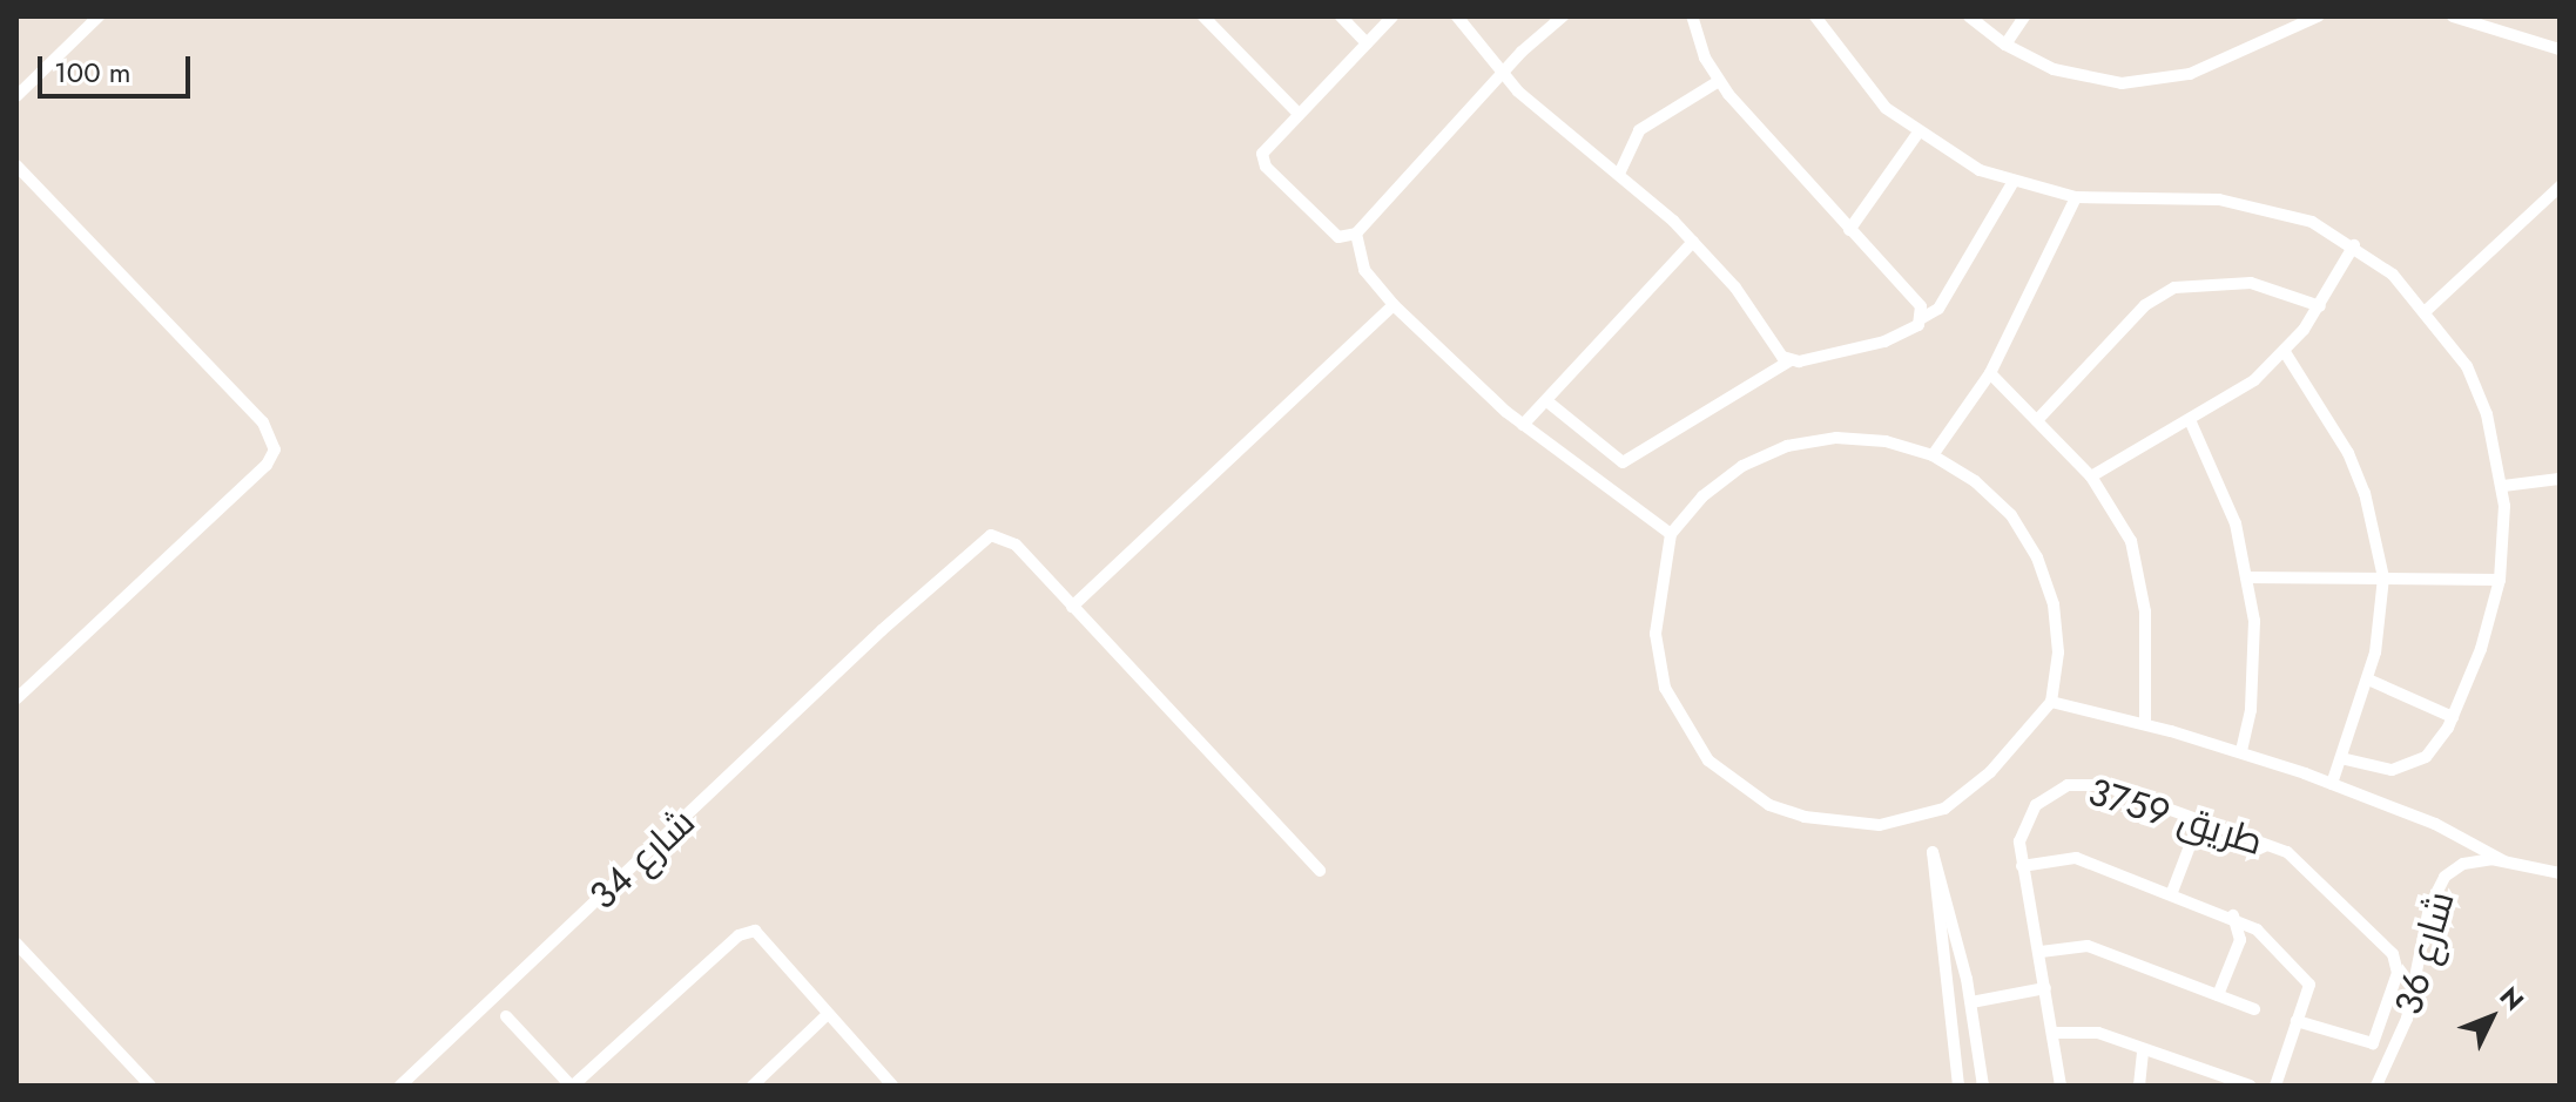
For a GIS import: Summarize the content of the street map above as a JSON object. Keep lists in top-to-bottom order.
{
  "streets": {
    "street": ["طريق 3759", "شارع 34", "شارع 36"]
  },
  "scale_bar": "100 m",
  "north": "top right"
}
